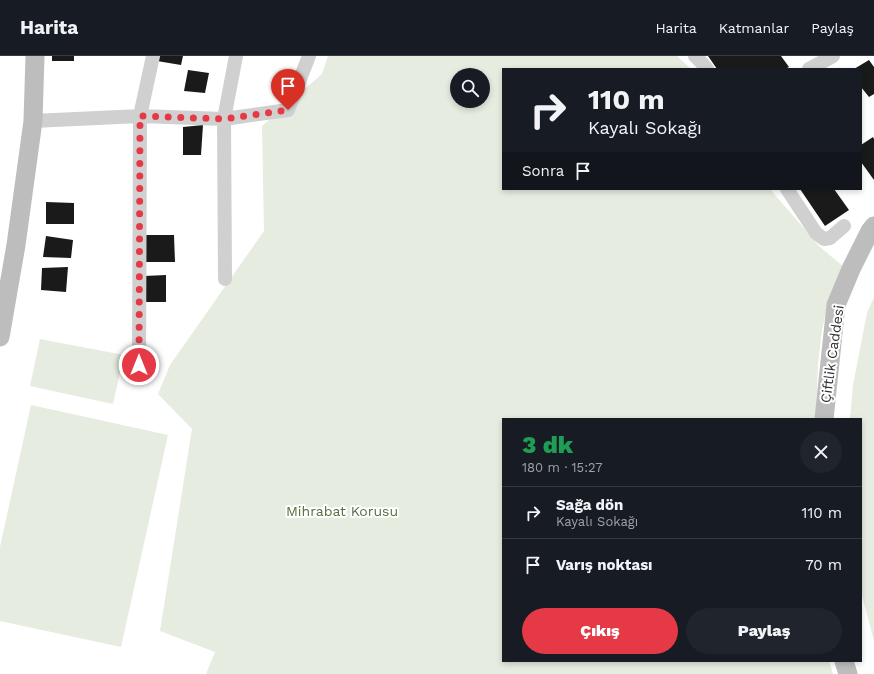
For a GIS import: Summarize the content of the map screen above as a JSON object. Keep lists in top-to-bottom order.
{
  "streets": {
    "street": ["Çiftlik Caddesi"]
  },
  "parks": ["Mihrabat Korusu"],
  "page": {
    "header": "Harita",
    "nav": ["Harita", "Katmanlar", "Paylaş"],
    "turn": ["110 m", "Kayalı Sokağı"],
    "then": "Sonra",
    "heading": ["3 dk", "180 m · 15:27"],
    "list": [
      {
        "name": "Sağa dön",
        "note": "Kayalı Sokağı",
        "value": "110 m"
      },
      {
        "name": "Varış noktası",
        "value": "70 m"
      }
    ],
    "buttons": ["Çıkış", "Paylaş"]
  }
}
